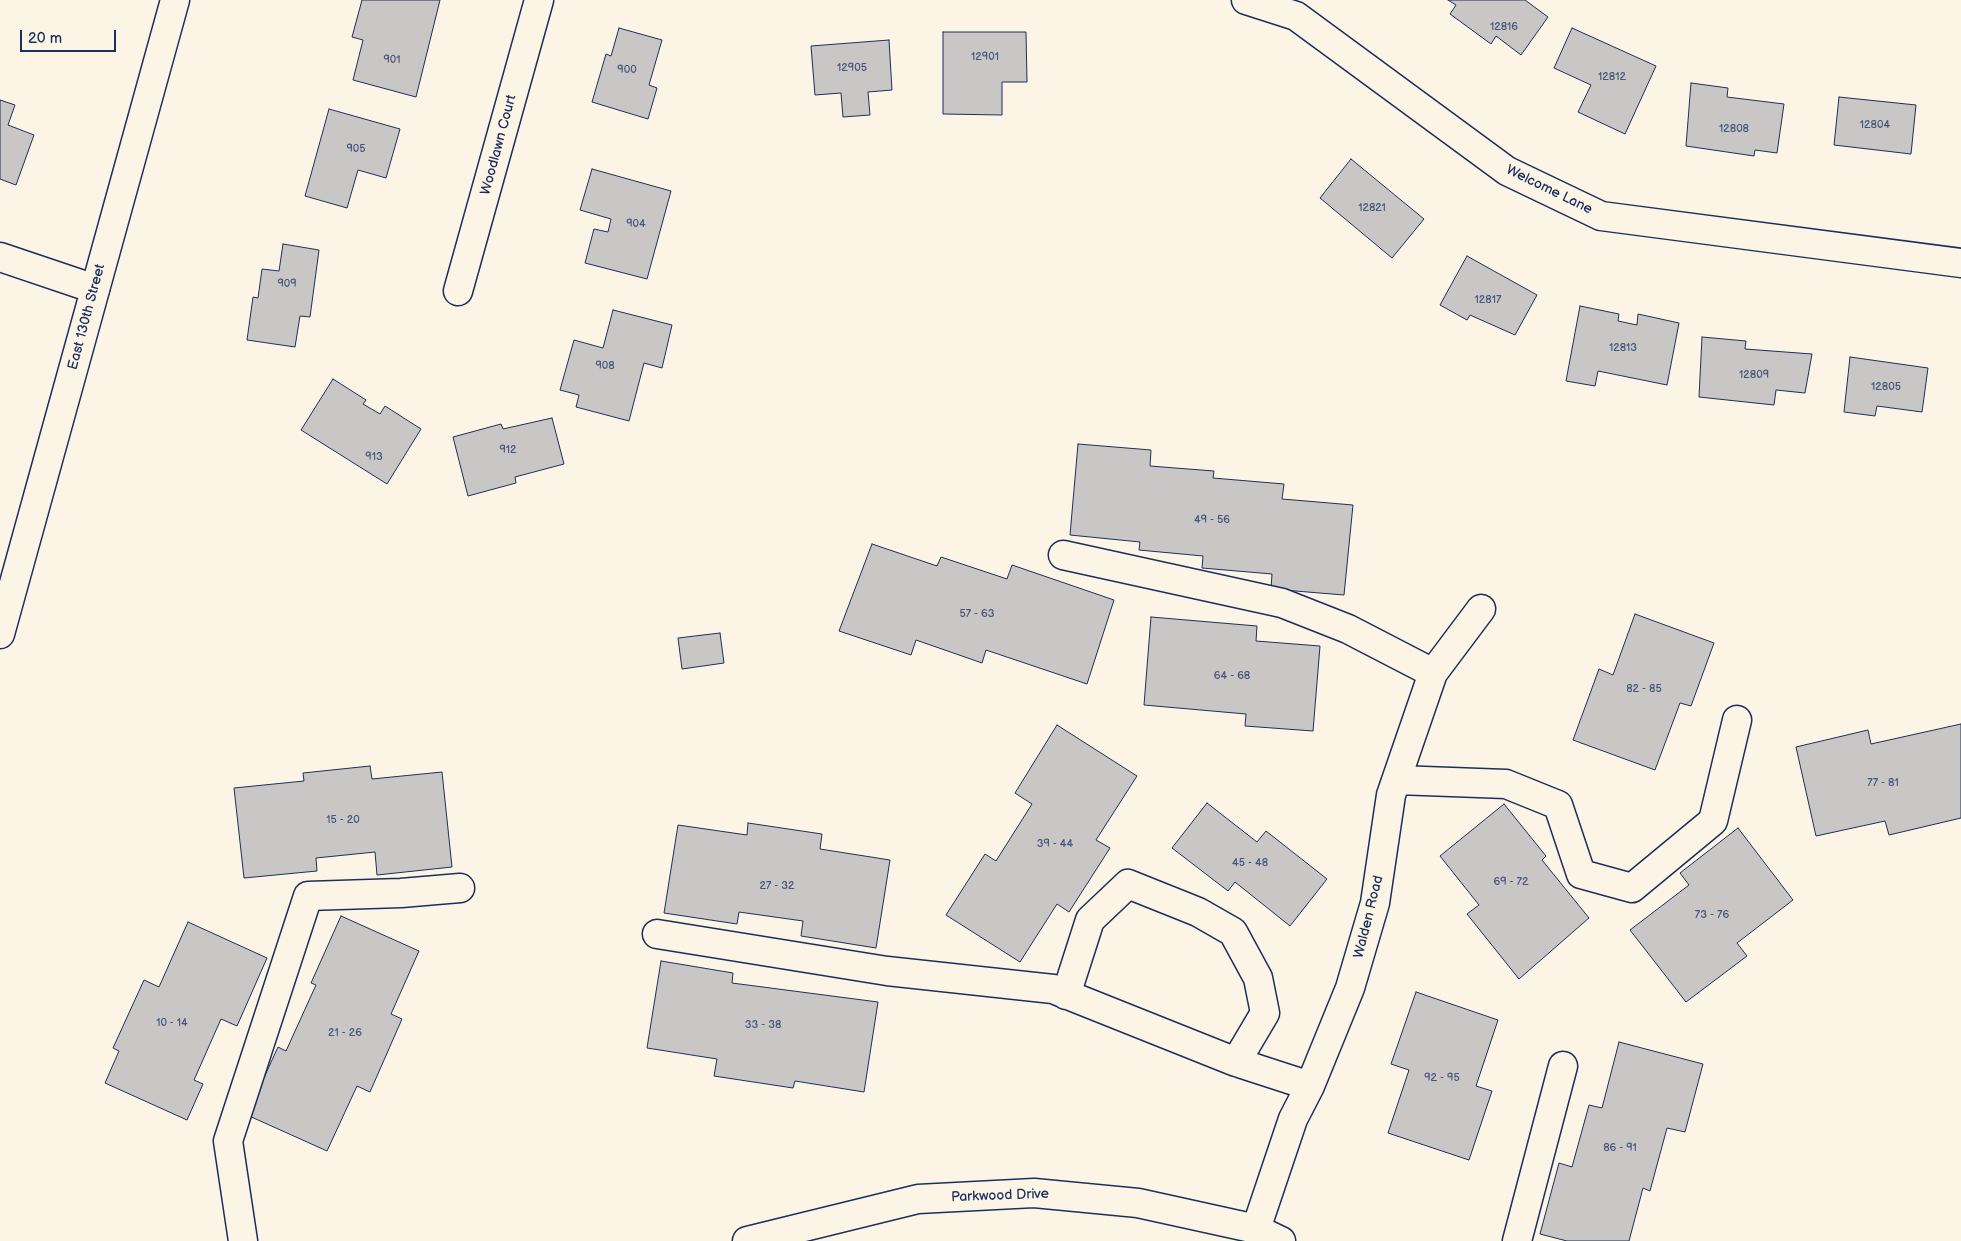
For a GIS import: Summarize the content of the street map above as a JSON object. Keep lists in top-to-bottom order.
{
  "streets": {
    "street": [
      "Woodlawn Court",
      "Welcome Lane",
      "East 130th Street",
      "Walden Road",
      "Parkwood Drive"
    ]
  },
  "crossings": [
    ["Walden Road", "Parkwood Drive"]
  ],
  "house_numbers": [
    "12816",
    "12901",
    "901",
    "12905",
    "900",
    "12812",
    "12804",
    "12808",
    "905",
    "12821",
    "904",
    "909",
    "12817",
    "12813",
    "908",
    "12809",
    "12805",
    "912",
    "913",
    "49 - 56",
    "57 - 63",
    "64 - 68",
    "82 - 85",
    "77 - 81",
    "15 - 20",
    "39 - 44",
    "45 - 48",
    "69 - 72",
    "27 - 32",
    "73 - 76",
    "10 - 14",
    "33 - 38",
    "21 - 26",
    "92 - 95",
    "86 - 91"
  ],
  "scale_bar": "20 m"
}
